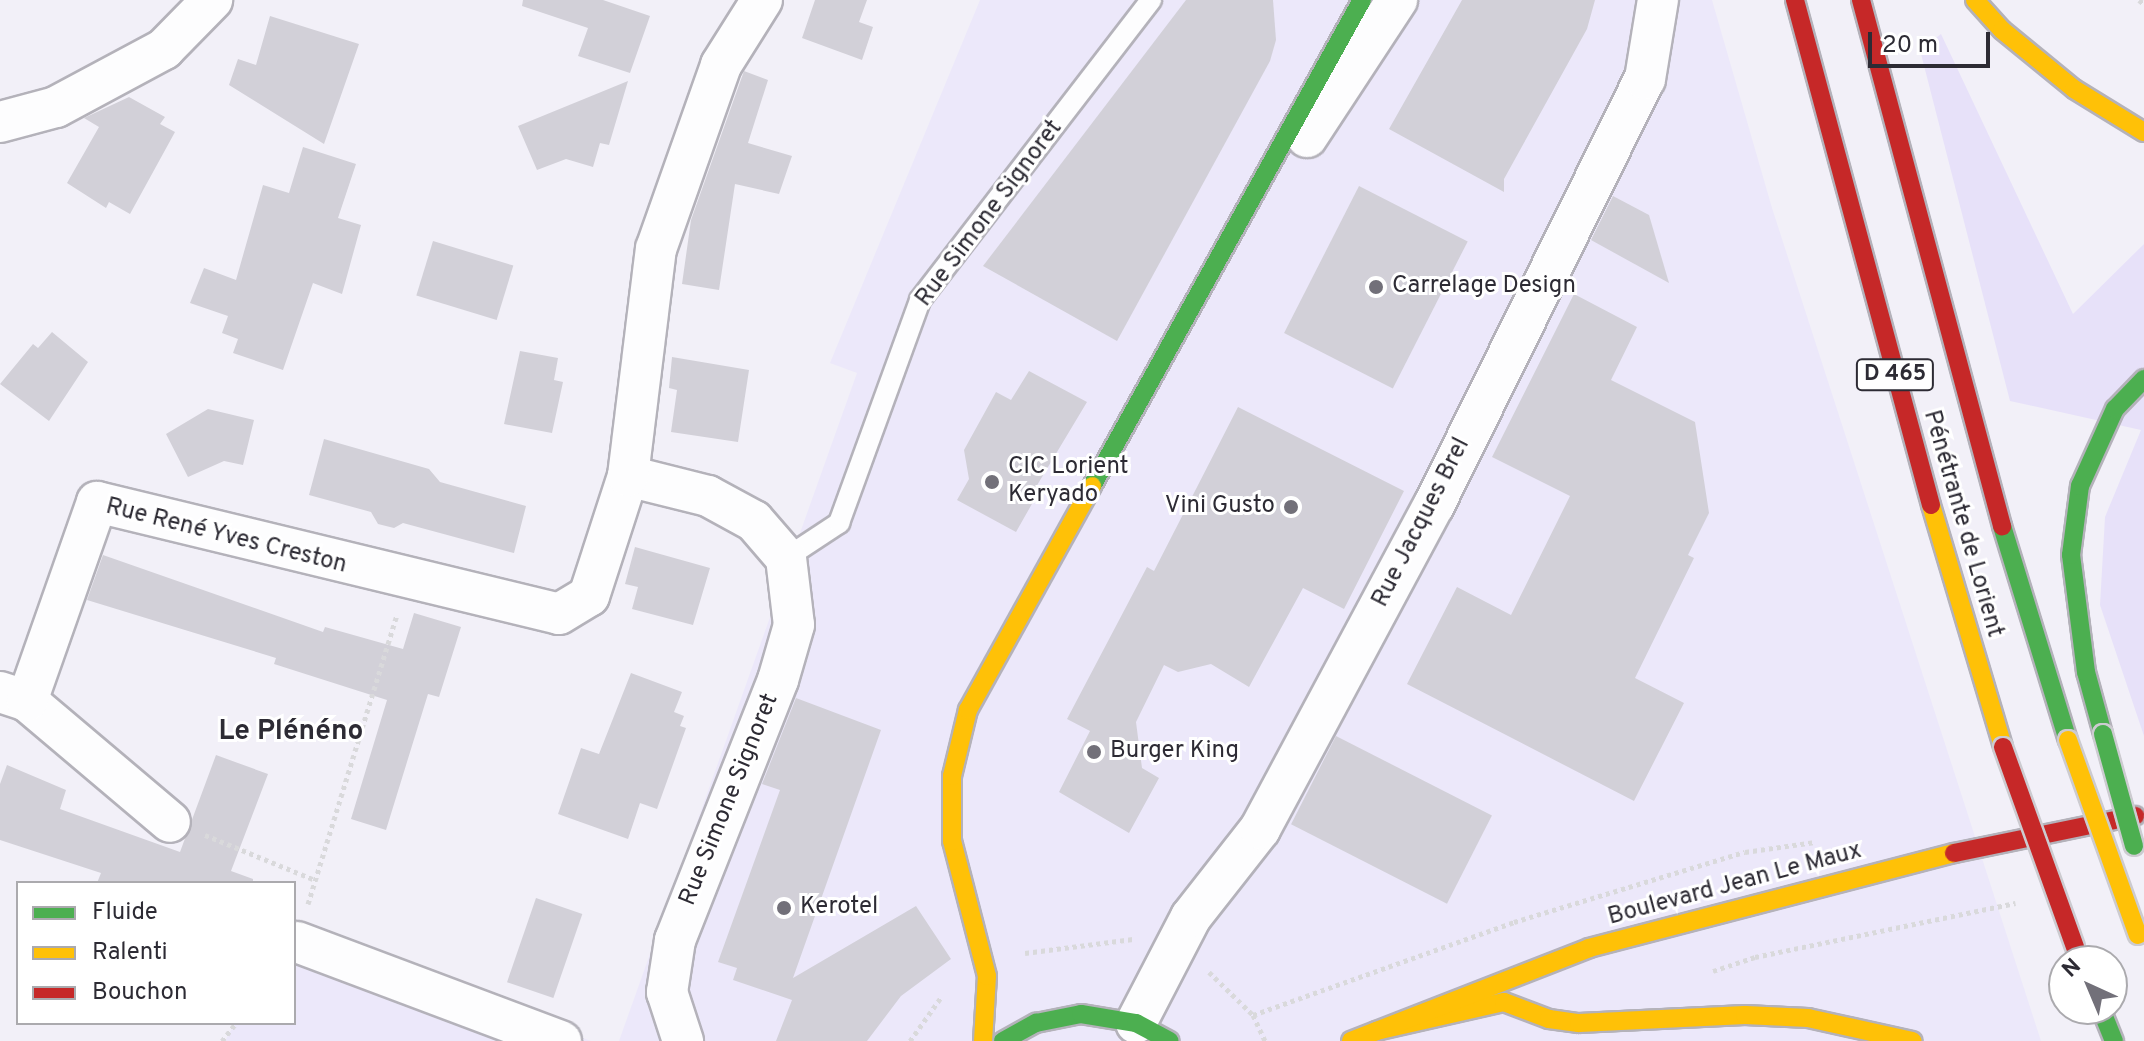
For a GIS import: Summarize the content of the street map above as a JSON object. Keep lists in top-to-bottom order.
{
  "streets": {
    "main road": ["D 465", "Pénétrante de Lorient", "Boulevard Jean Le Maux"],
    "street": ["Rue Simone Signoret", "Rue Jacques Brel", "Rue René Yves Creston"]
  },
  "districts": ["Le Plénéno"],
  "places": [
    "Carrelage Design",
    "CIC Lorient Keryado",
    "Vini Gusto",
    "Burger King",
    "Kerotel"
  ],
  "legend": ["Fluide", "Ralenti", "Bouchon"],
  "scale_bar": "20 m",
  "north": "top left"
}
